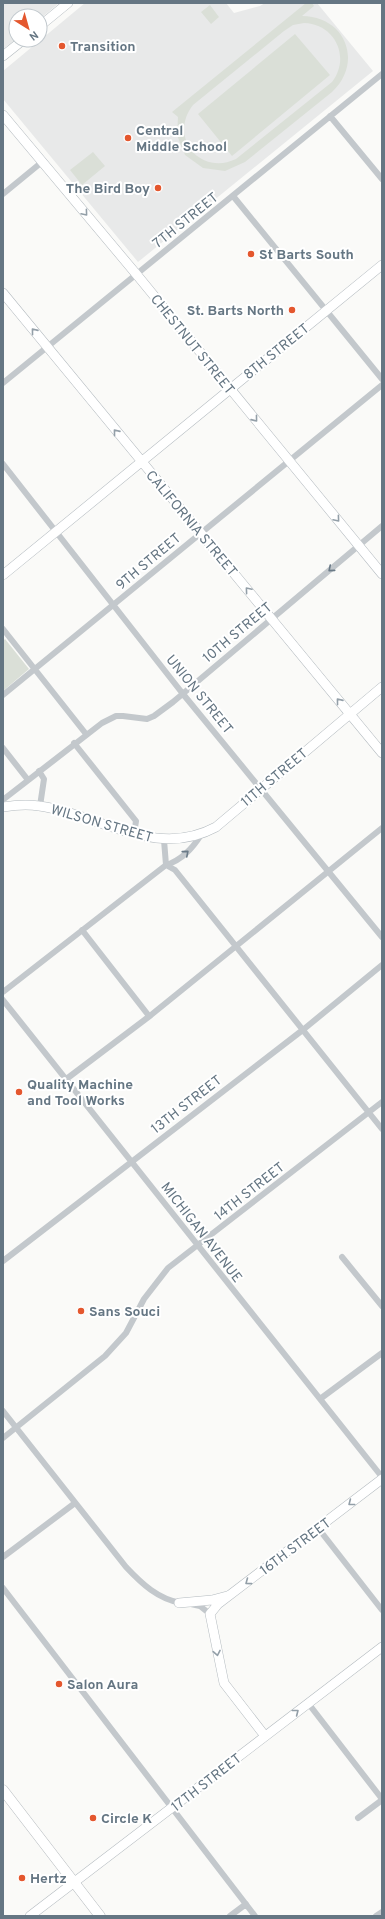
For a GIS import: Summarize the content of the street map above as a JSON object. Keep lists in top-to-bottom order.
{
  "streets": {
    "street": [
      "7TH STREET",
      "CHESTNUT STREET",
      "8TH STREET",
      "CALIFORNIA STREET",
      "9TH STREET",
      "10TH STREET",
      "UNION STREET",
      "11TH STREET",
      "WILSON STREET",
      "13TH STREET",
      "14TH STREET",
      "MICHIGAN AVENUE",
      "16TH STREET",
      "17TH STREET"
    ]
  },
  "crossings": [
    ["7TH STREET", "CHESTNUT STREET"],
    ["7TH STREET", "CALIFORNIA STREET"],
    ["CHESTNUT STREET", "8TH STREET"],
    ["CHESTNUT STREET", "9TH STREET"],
    ["CHESTNUT STREET", "10TH STREET"],
    ["8TH STREET", "CALIFORNIA STREET"],
    ["8TH STREET", "UNION STREET"],
    ["CALIFORNIA STREET", "9TH STREET"],
    ["CALIFORNIA STREET", "10TH STREET"],
    ["CALIFORNIA STREET", "11TH STREET"],
    ["9TH STREET", "UNION STREET"],
    ["10TH STREET", "UNION STREET"],
    ["10TH STREET", "WILSON STREET"],
    ["UNION STREET", "11TH STREET"],
    ["11TH STREET", "WILSON STREET"],
    ["13TH STREET", "MICHIGAN AVENUE"],
    ["14TH STREET", "MICHIGAN AVENUE"],
    ["MICHIGAN AVENUE", "16TH STREET"]
  ],
  "one_way": ["CHESTNUT STREET", "CALIFORNIA STREET", "16TH STREET"],
  "places": [
    "Transition",
    "Central Middle School",
    "The Bird Boy",
    "St Barts South",
    "St. Barts North",
    "Quality Machine and Tool Works",
    "Sans Souci",
    "Salon Aura",
    "Circle K",
    "Hertz"
  ],
  "north": "bottom right"
}
